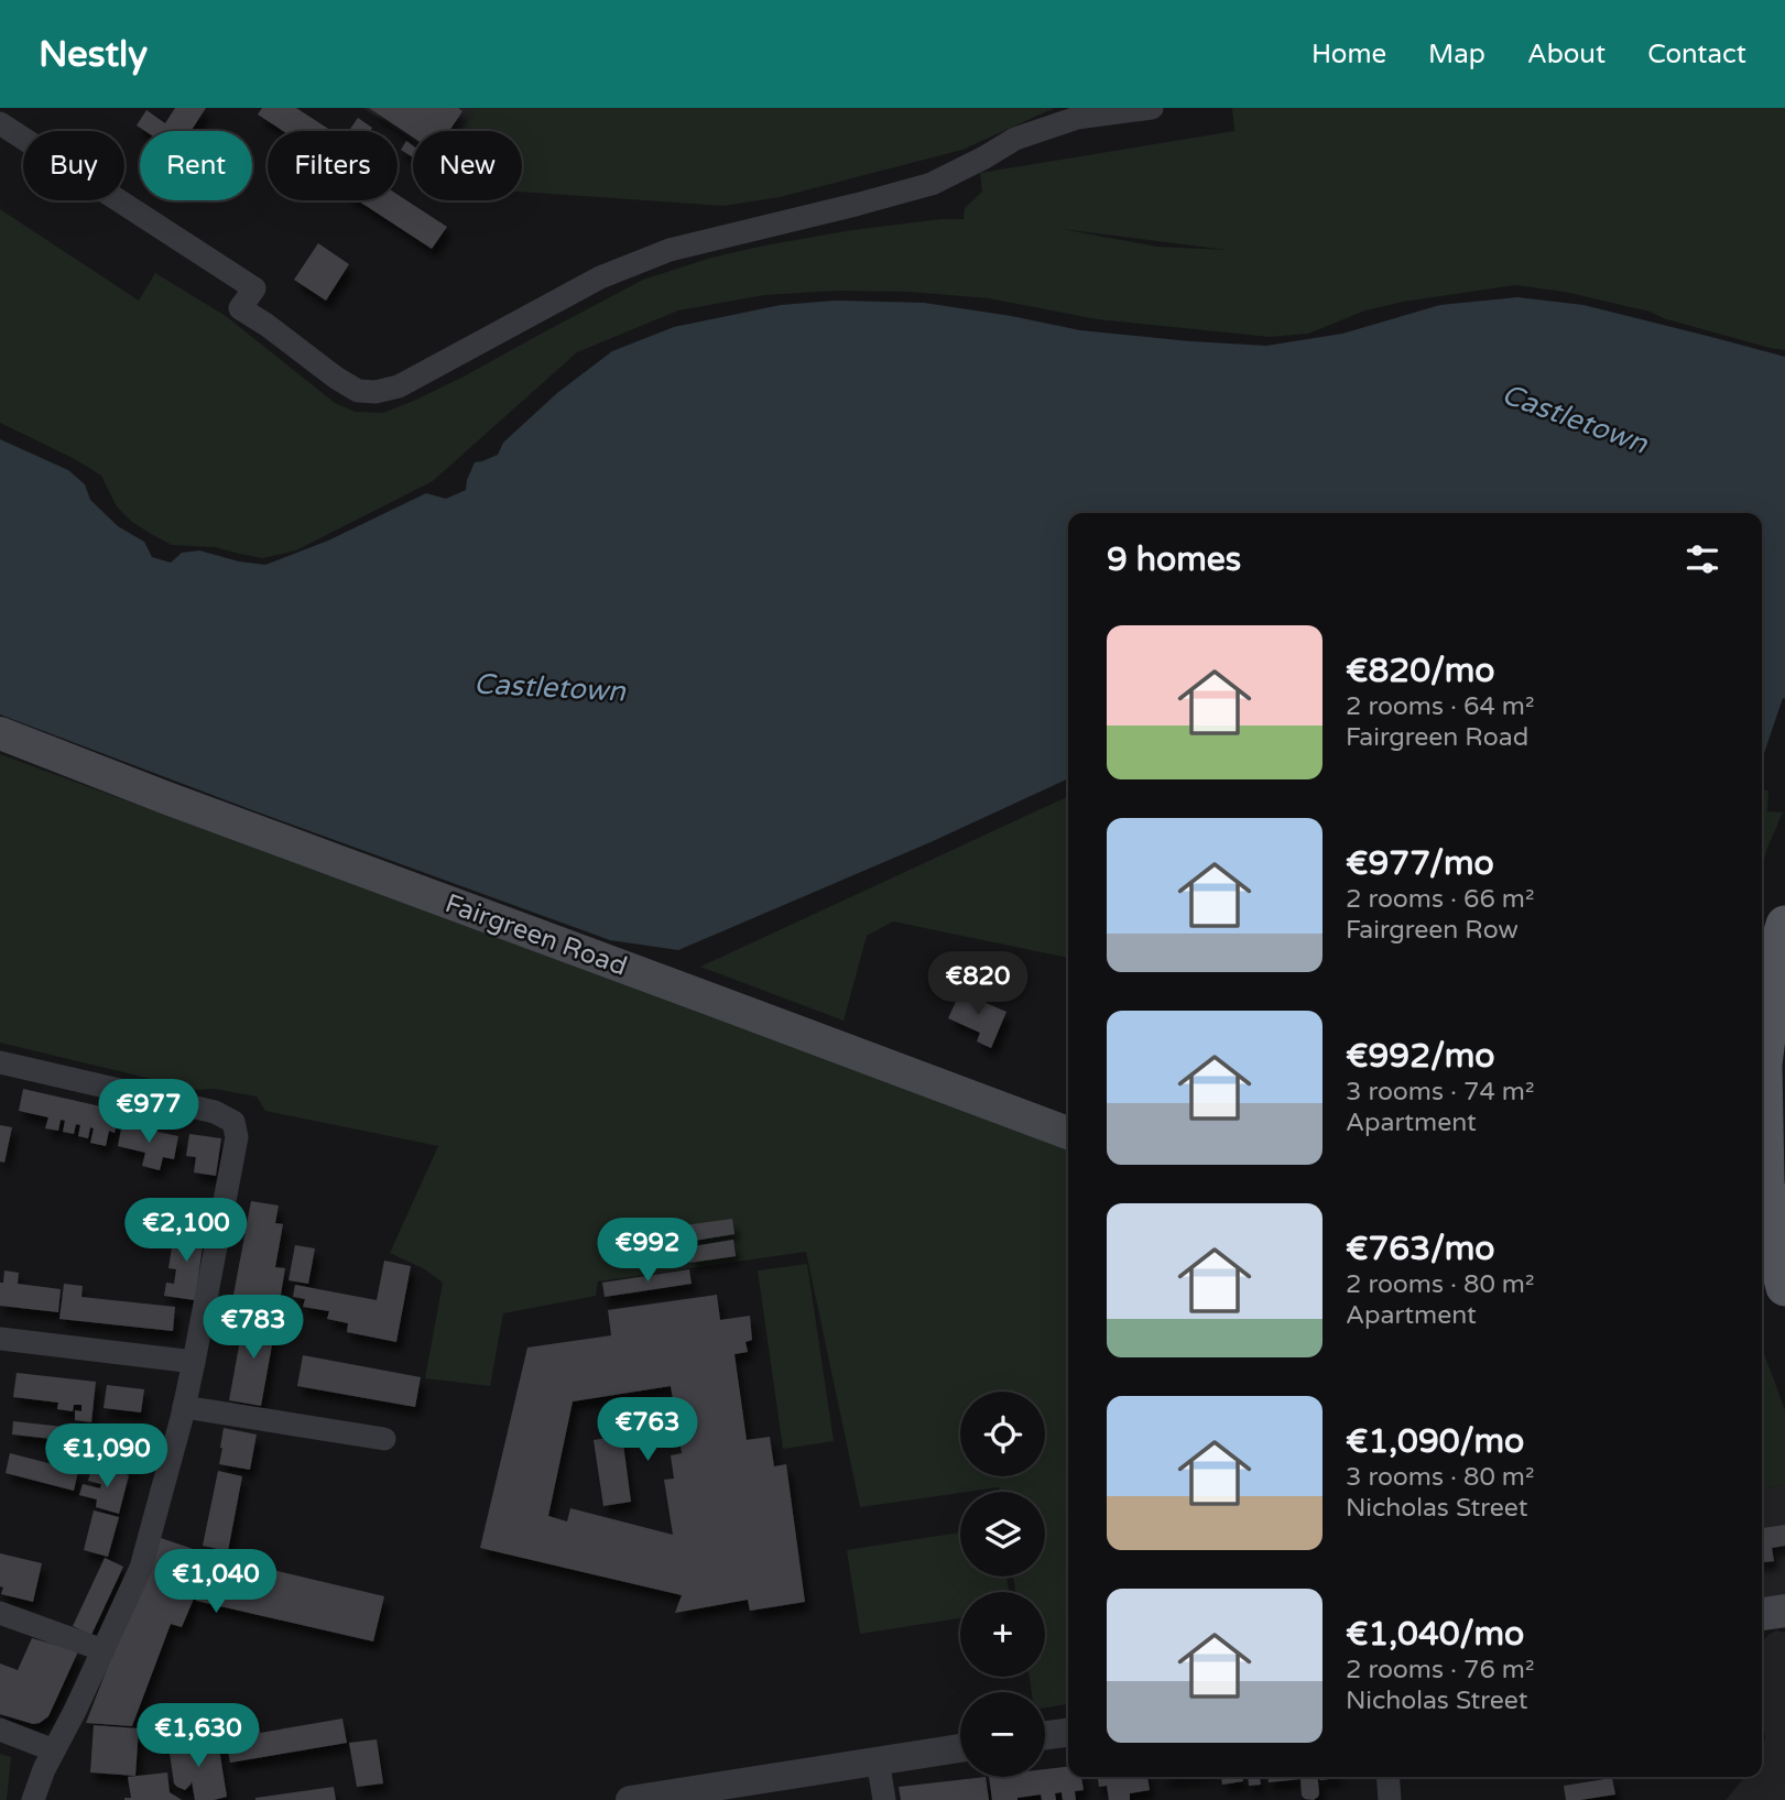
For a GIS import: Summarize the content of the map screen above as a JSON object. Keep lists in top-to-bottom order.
{
  "streets": {
    "main road": ["Fairgreen Road"]
  },
  "water": ["Castletown"],
  "page": {
    "header": "Nestly",
    "nav": [
      "Home",
      "Map",
      "About",
      "Contact"
    ],
    "chip": [
      "Buy",
      "Rent",
      "Filters",
      "New"
    ],
    "heading": "9 homes",
    "list": [
      {
        "name": "€820/mo",
        "note": "2 rooms · 64 m² · Fairgreen Road"
      },
      {
        "name": "€977/mo",
        "note": "2 rooms · 66 m² · Fairgreen Row"
      },
      {
        "name": "€992/mo",
        "note": "3 rooms · 74 m² · Apartment"
      },
      {
        "name": "€763/mo",
        "note": "2 rooms · 80 m² · Apartment"
      },
      {
        "name": "€1,090/mo",
        "note": "3 rooms · 80 m² · Nicholas Street"
      },
      {
        "name": "€1,040/mo",
        "note": "2 rooms · 76 m² · Nicholas Street"
      }
    ],
    "price": [
      "€820",
      "€977",
      "€2,100",
      "€992",
      "€783",
      "€763",
      "€1,090",
      "€1,040",
      "€1,630"
    ],
    "map_buttons": ["+", "−"]
  }
}
